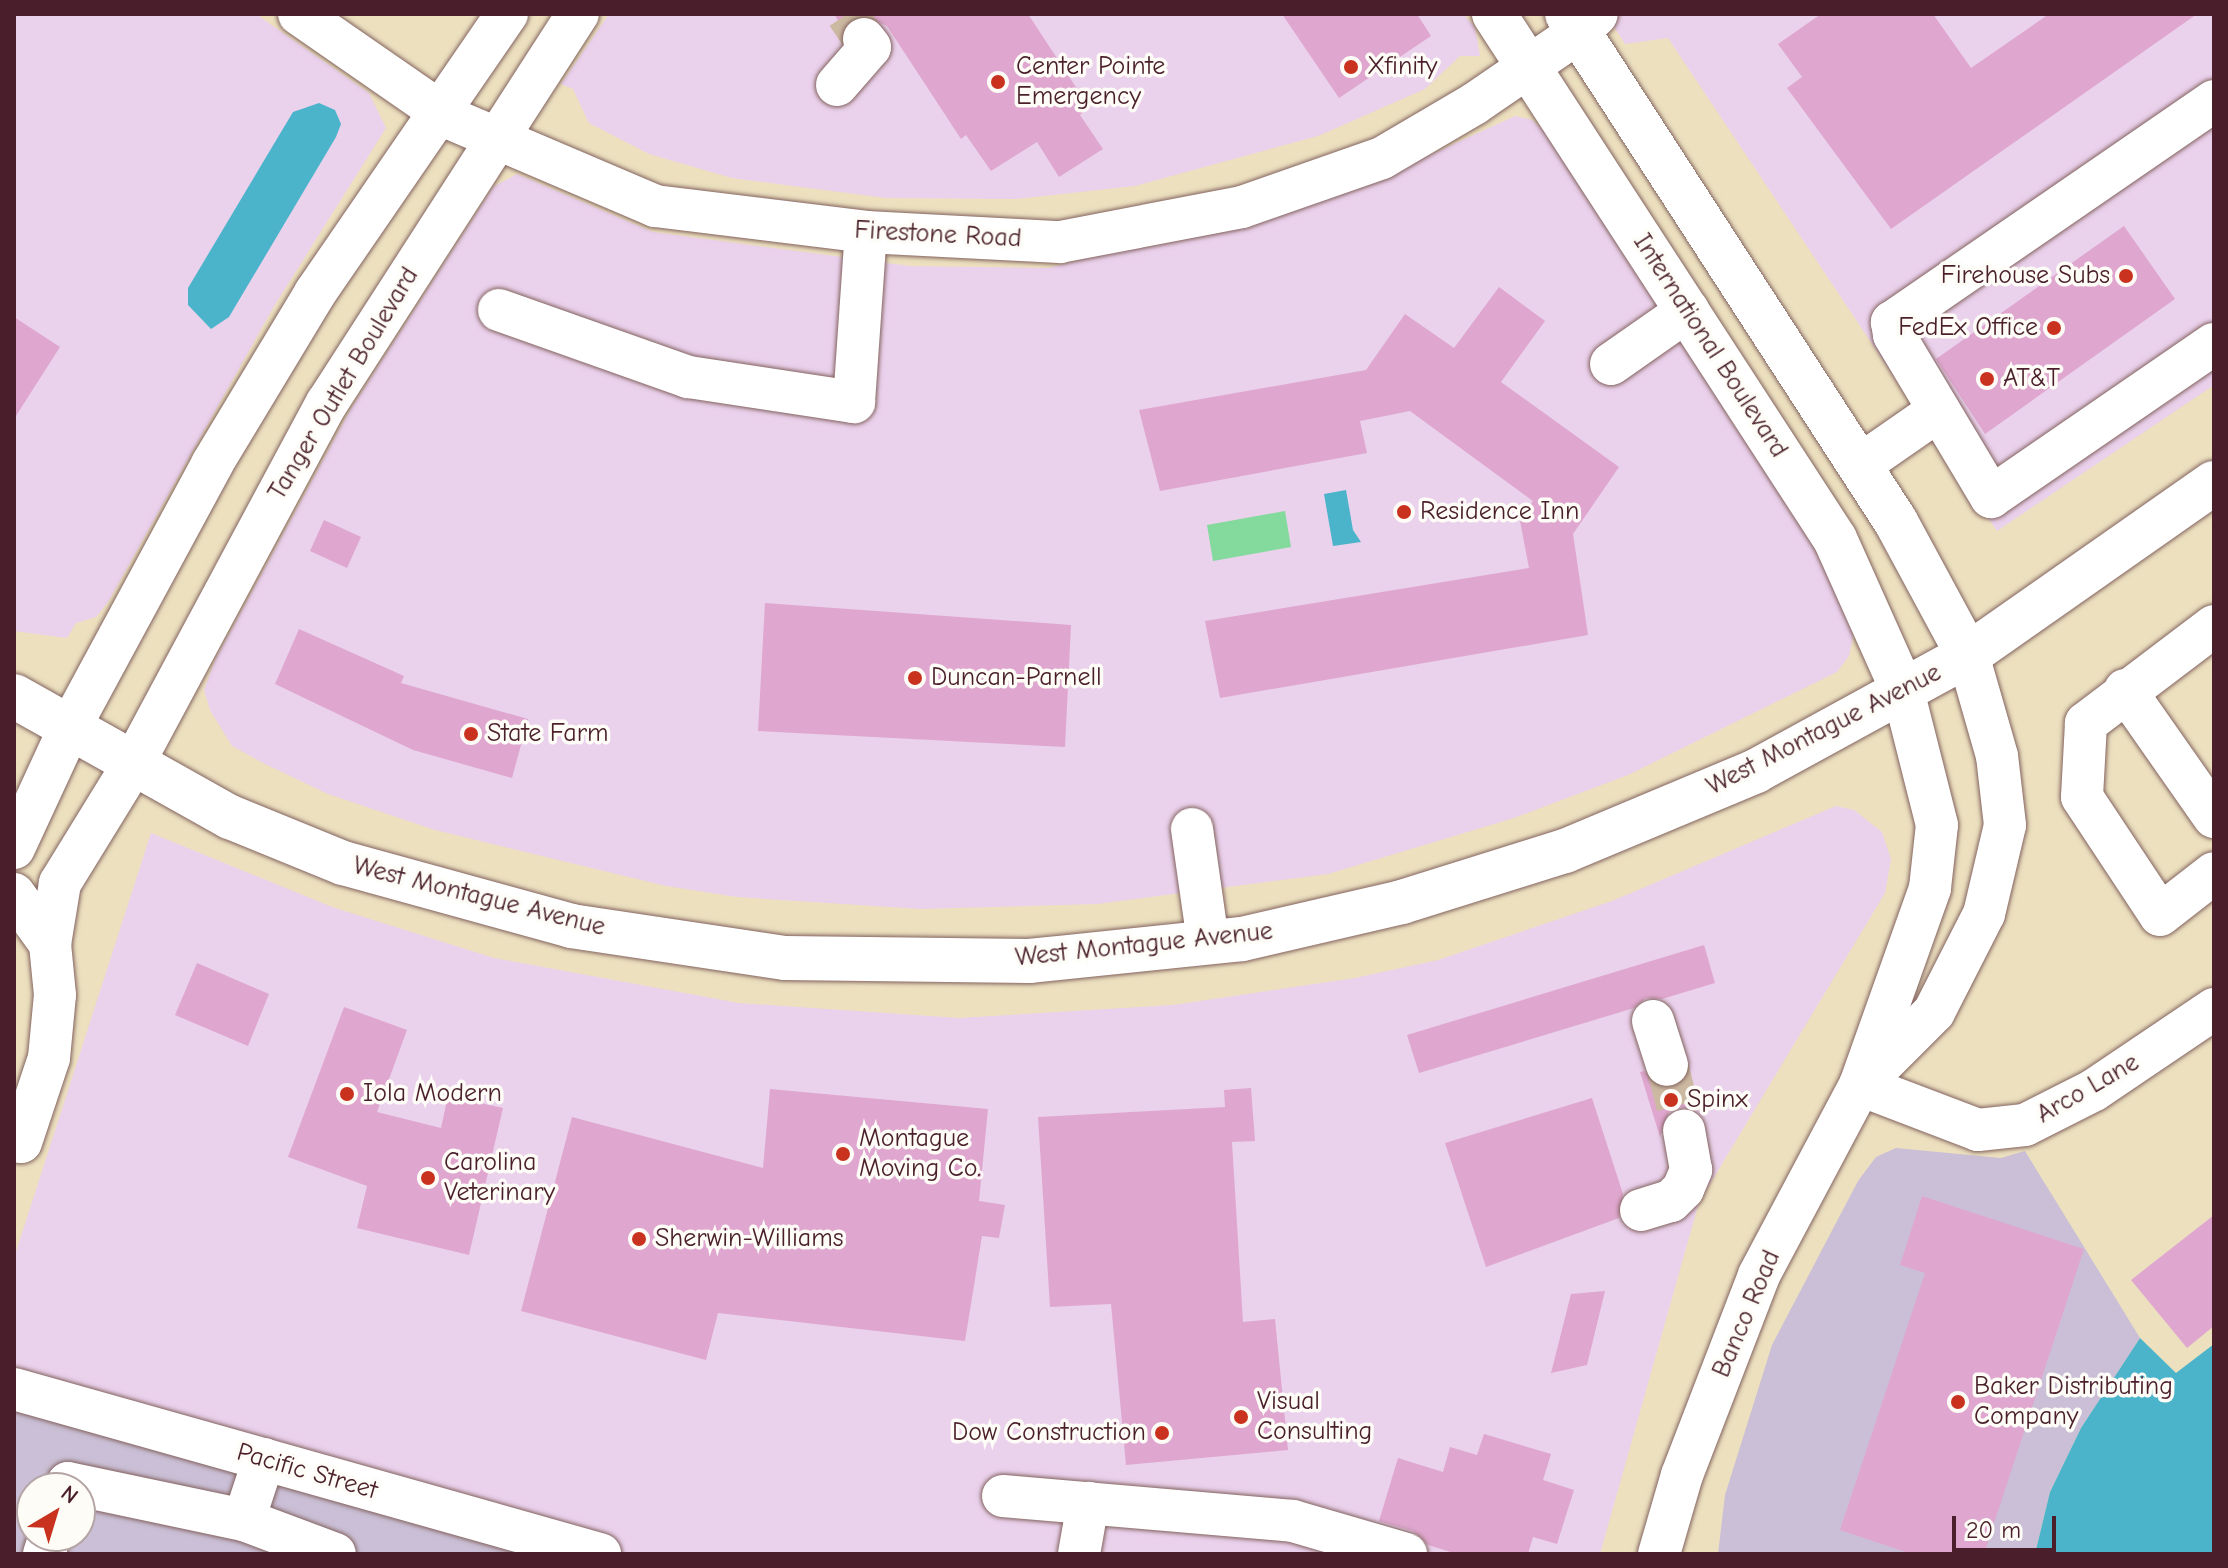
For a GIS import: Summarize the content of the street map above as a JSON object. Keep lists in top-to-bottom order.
{
  "streets": {
    "main road": ["International Boulevard", "West Montague Avenue"],
    "street": [
      "Firestone Road",
      "Tanger Outlet Boulevard",
      "Arco Lane",
      "Banco Road",
      "Pacific Street"
    ]
  },
  "crossings": [
    ["Firestone Road", "International Boulevard"],
    ["Firestone Road", "Tanger Outlet Boulevard"],
    ["International Boulevard", "West Montague Avenue"],
    ["International Boulevard", "Banco Road"],
    ["Tanger Outlet Boulevard", "West Montague Avenue"],
    ["West Montague Avenue", "Banco Road"],
    ["Arco Lane", "Banco Road"]
  ],
  "places": [
    "Xfinity",
    "Center Pointe Emergency",
    "Firehouse Subs",
    "FedEx Office",
    "AT&T",
    "Residence Inn",
    "Duncan-Parnell",
    "State Farm",
    "Iola Modern",
    "Spinx",
    "Montague Moving Co.",
    "Carolina Veterinary",
    "Sherwin-Williams",
    "Baker Distributing Company",
    "Visual Consulting",
    "Dow Construction"
  ],
  "scale_bar": "20 m",
  "north": "top right"
}
